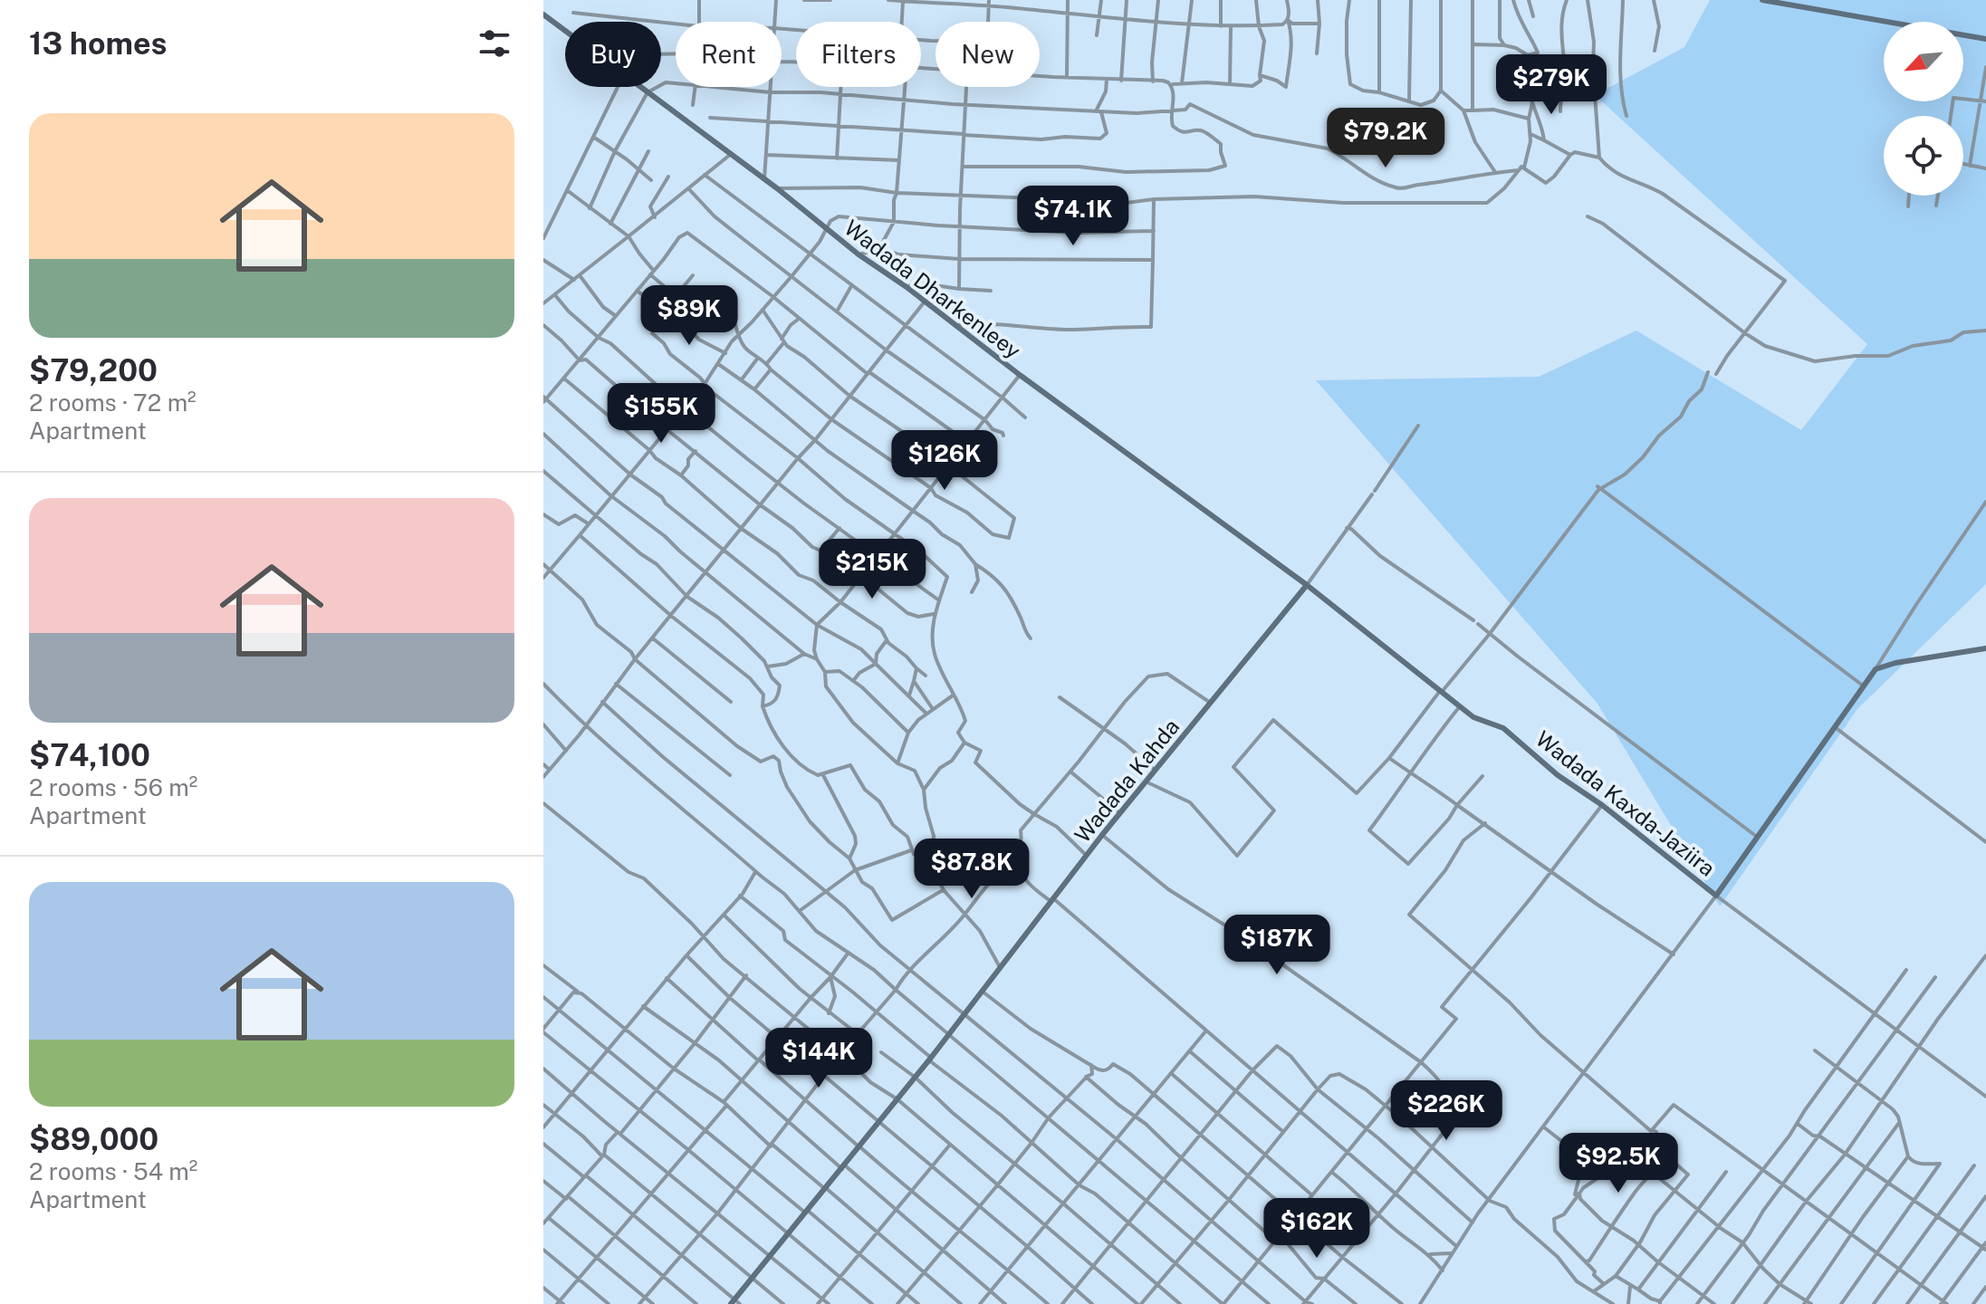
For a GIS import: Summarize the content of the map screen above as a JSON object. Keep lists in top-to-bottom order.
{
  "streets": {
    "main road": ["Wadada Dharkenleey", "Wadada Kahda", "Wadada Kaxda-Jaziira"]
  },
  "crossings": [
    ["Wadada Dharkenleey", "Wadada Kahda"],
    ["Wadada Dharkenleey", "Wadada Kaxda-Jaziira"],
    ["Wadada Kahda", "Wadada Kaxda-Jaziira"]
  ],
  "north": "bottom left",
  "page": {
    "heading": "13 homes",
    "chip": [
      "Buy",
      "Rent",
      "Filters",
      "New"
    ],
    "price": [
      "$279K",
      "$79.2K",
      "$74.1K",
      "$89K",
      "$155K",
      "$126K",
      "$215K",
      "$87.8K",
      "$187K",
      "$144K",
      "$226K",
      "$92.5K",
      "$162K"
    ],
    "list": [
      {
        "name": "$79,200",
        "note": "2 rooms · 72 m² · Apartment"
      },
      {
        "name": "$74,100",
        "note": "2 rooms · 56 m² · Apartment"
      },
      {
        "name": "$89,000",
        "note": "2 rooms · 54 m² · Apartment"
      }
    ]
  }
}
